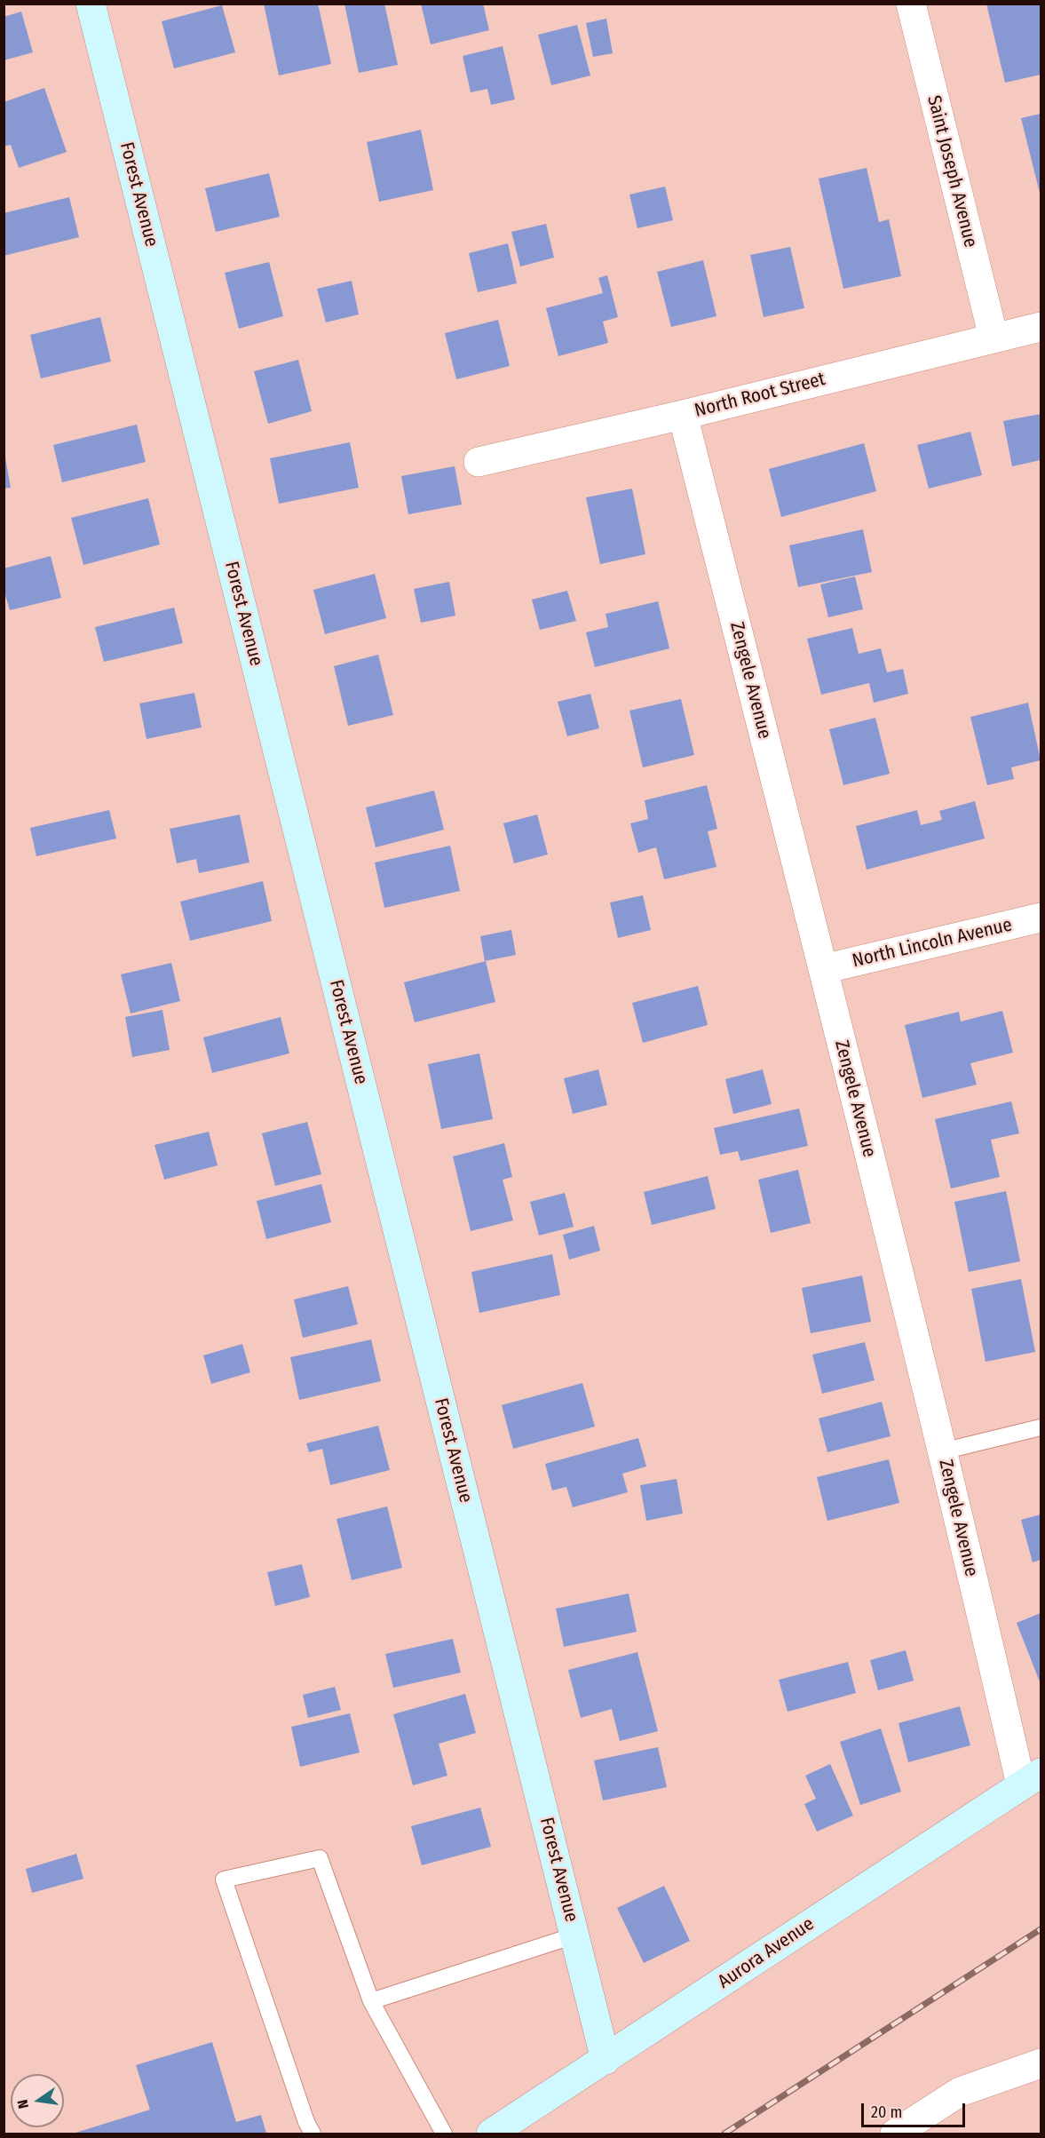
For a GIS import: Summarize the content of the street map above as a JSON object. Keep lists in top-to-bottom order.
{
  "streets": {
    "street": [
      "Saint Joseph Avenue",
      "Forest Avenue",
      "North Root Street",
      "Zengele Avenue",
      "North Lincoln Avenue",
      "Aurora Avenue"
    ]
  },
  "crossings": [
    ["Saint Joseph Avenue", "North Root Street"],
    ["Forest Avenue", "Aurora Avenue"],
    ["North Root Street", "Zengele Avenue"],
    ["Zengele Avenue", "North Lincoln Avenue"],
    ["Zengele Avenue", "Aurora Avenue"]
  ],
  "scale_bar": "20 m",
  "north": "left"
}
